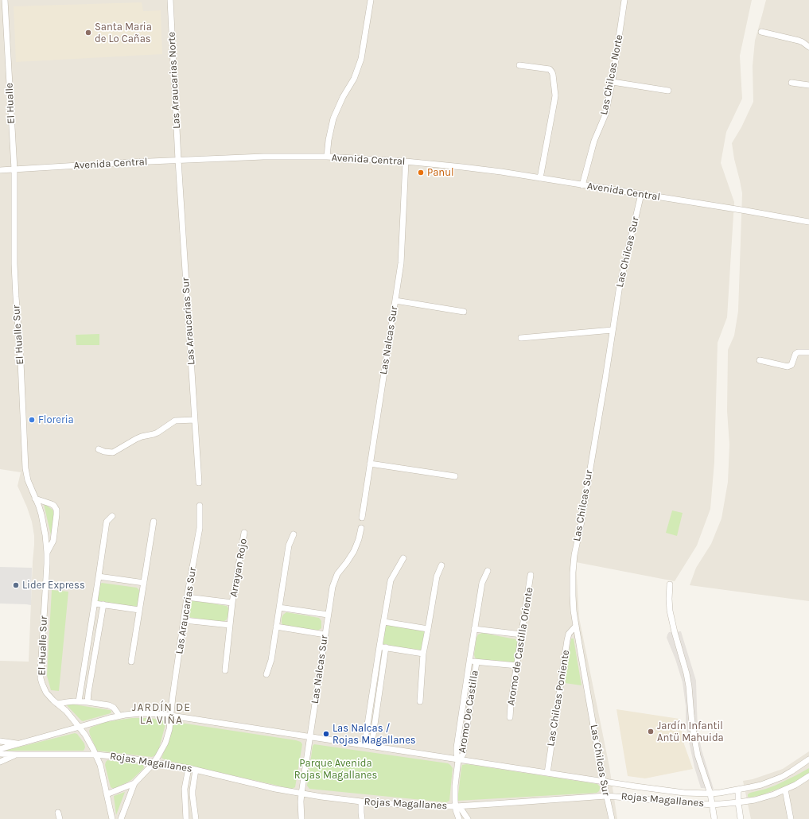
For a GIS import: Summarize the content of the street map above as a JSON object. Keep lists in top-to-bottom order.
{
  "streets": {
    "street": [
      "Las Chilcas Norte",
      "Las Araucarias Norte",
      "El Hualle",
      "Avenida Central",
      "Las Chilcas Sur",
      "Las Araucarias Sur",
      "El Hualle Sur",
      "Las Nalcas Sur",
      "Arrayan Rojo",
      "Aromo de Castilla Oriente",
      "Las Chilcas Poniente",
      "Aromo De Castilla",
      "Rojas Magallanes"
    ]
  },
  "crossings": [
    ["Las Chilcas Norte", "Avenida Central"],
    ["Las Araucarias Norte", "Avenida Central"],
    ["Las Araucarias Norte", "Las Araucarias Sur"],
    ["El Hualle", "Avenida Central"],
    ["El Hualle", "El Hualle Sur"],
    ["Avenida Central", "Las Chilcas Sur"],
    ["Avenida Central", "Las Araucarias Sur"],
    ["Avenida Central", "El Hualle Sur"],
    ["Avenida Central", "Las Nalcas Sur"],
    ["Las Chilcas Sur", "Las Chilcas Poniente"],
    ["Las Chilcas Sur", "Rojas Magallanes"],
    ["Las Araucarias Sur", "Arrayan Rojo"],
    ["Las Araucarias Sur", "Rojas Magallanes"],
    ["El Hualle Sur", "Rojas Magallanes"],
    ["Las Nalcas Sur", "Rojas Magallanes"],
    ["Aromo de Castilla Oriente", "Aromo De Castilla"],
    ["Las Chilcas Poniente", "Rojas Magallanes"],
    ["Aromo De Castilla", "Rojas Magallanes"]
  ],
  "districts": ["JARDÍN DE LA VIÑA"],
  "parks": ["Parque Avenida Rojas Magallanes"],
  "places": [
    "Santa Maria de Lo Cañas",
    "Panul",
    "Floreria",
    "Lider Express",
    "Jardín Infantil Antü Mahuida",
    "Las Nalcas / Rojas Magallanes"
  ]
}
